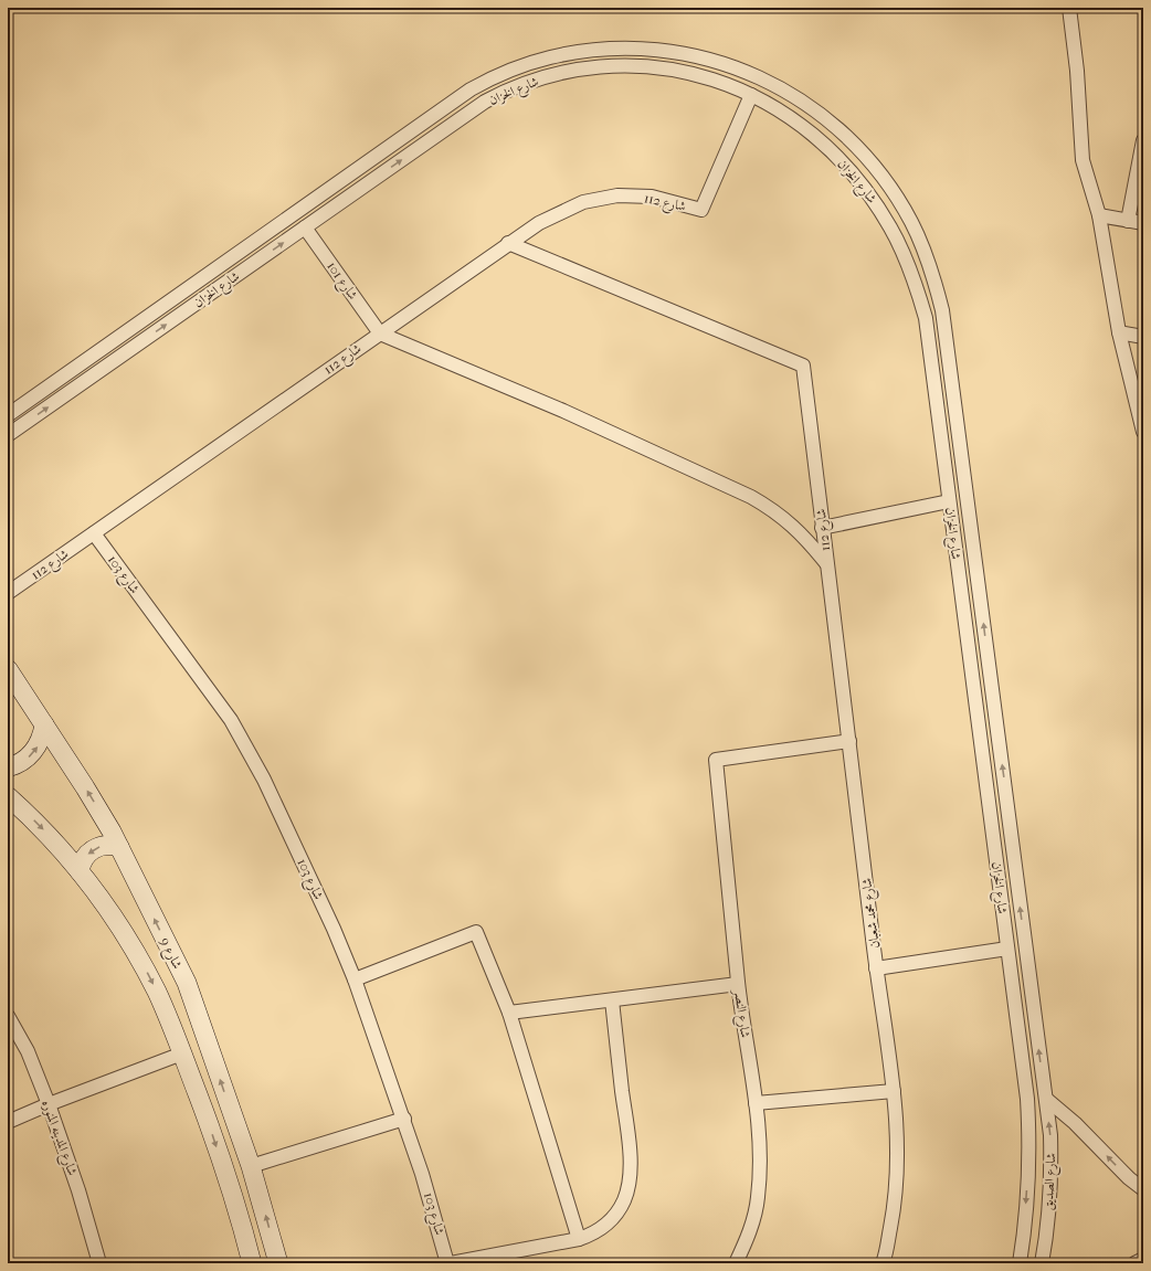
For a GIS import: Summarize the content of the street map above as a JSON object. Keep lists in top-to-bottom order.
{
  "streets": {
    "main road": ["شارع 9"],
    "street": [
      "شارع الخزان",
      "شارع 112",
      "شارع 101",
      "شارع 103",
      "شارع محمد شعبان",
      "شارع النصر",
      "شارع المدينه المنوره",
      "شارع الصديق"
    ]
  },
  "crossings": [
    ["شارع الخزان", "شارع 112"],
    ["شارع الخزان", "شارع 101"],
    ["شارع الخزان", "شارع الصديق"],
    ["شارع 112", "شارع 101"],
    ["شارع 112", "شارع 103"],
    ["شارع 112", "شارع محمد شعبان"],
    ["شارع محمد شعبان", "شارع النصر"]
  ]
}
